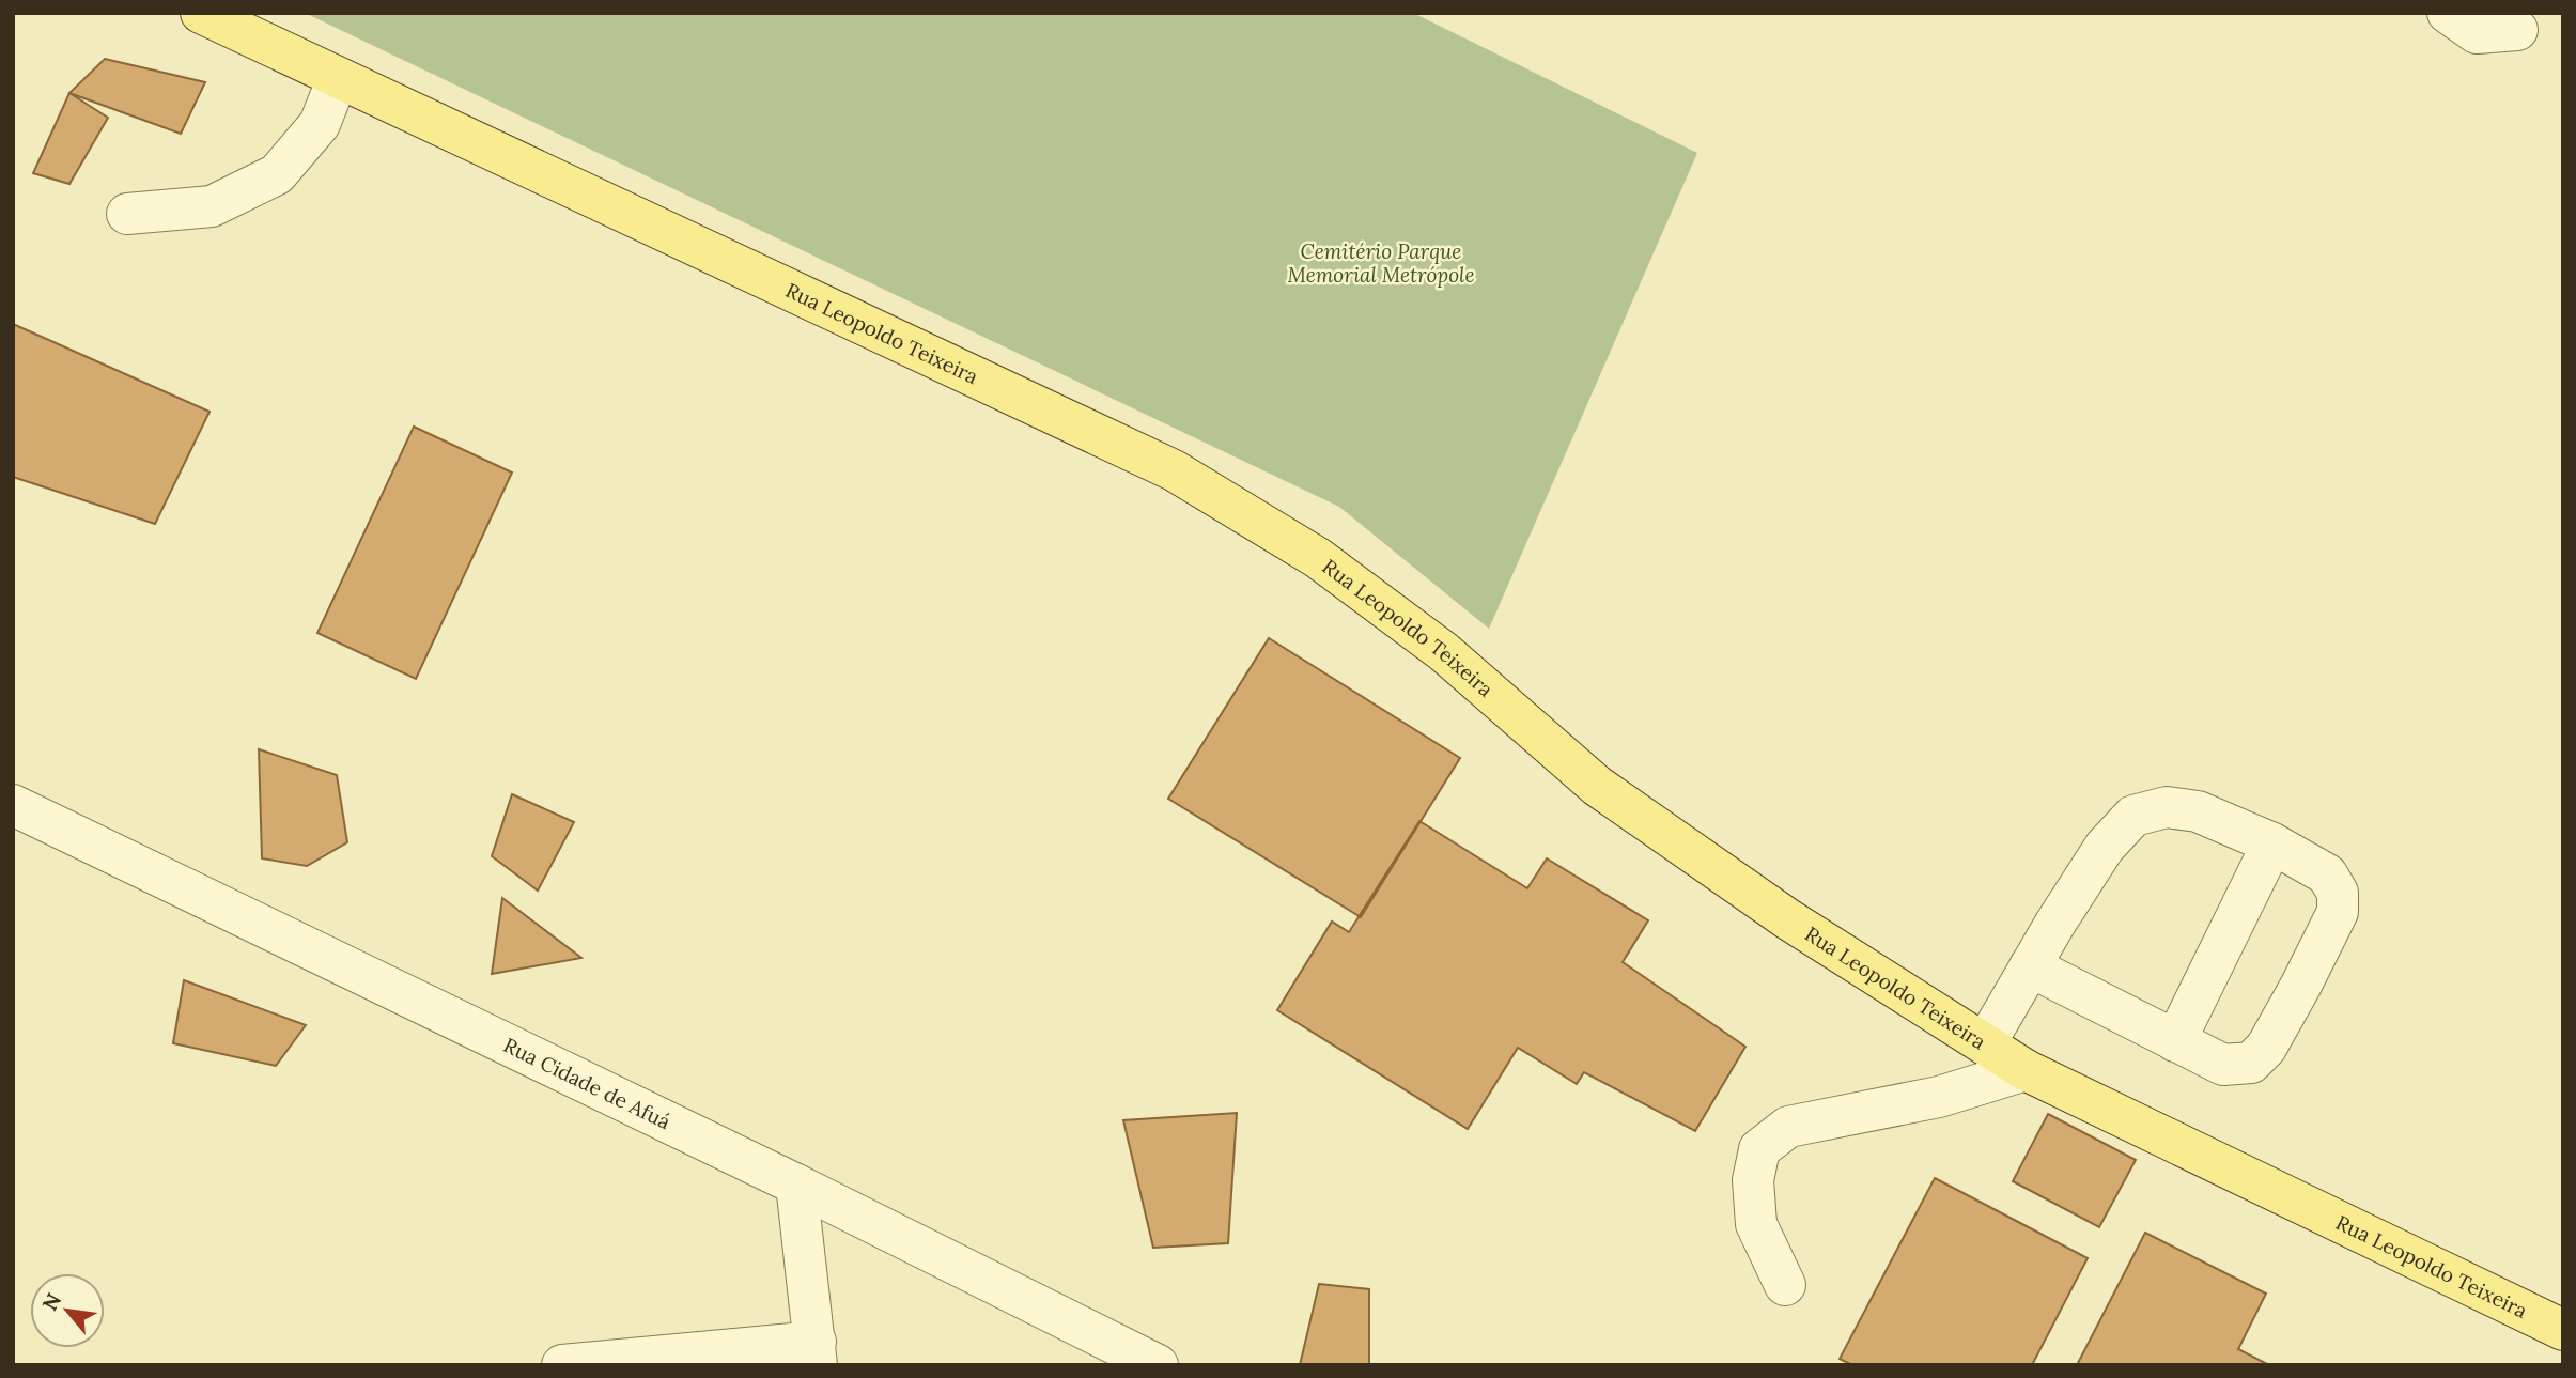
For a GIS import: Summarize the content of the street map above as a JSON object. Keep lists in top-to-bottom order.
{
  "streets": {
    "main road": ["Rua Leopoldo Teixeira"],
    "street": ["Rua Cidade de Afuá"]
  },
  "parks": ["Cemitério Parque Memorial Metrópole"],
  "north": "top left"
}
